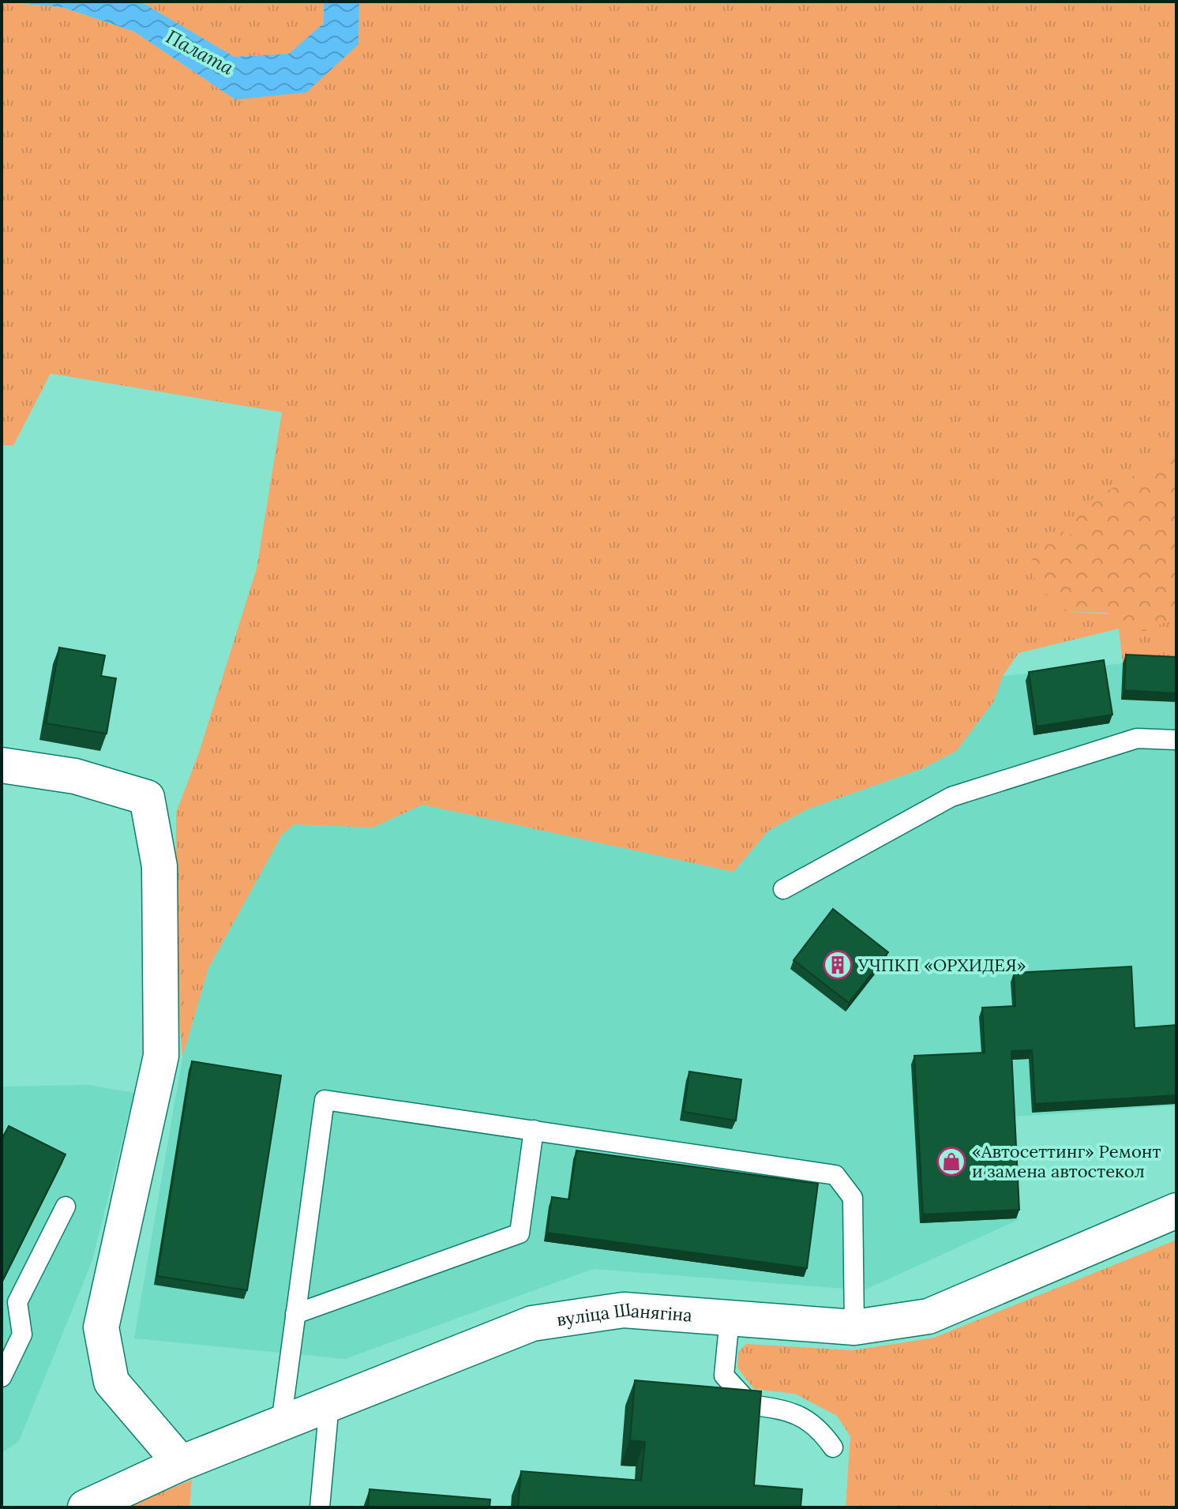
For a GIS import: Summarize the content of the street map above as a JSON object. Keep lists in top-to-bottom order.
{
  "streets": {
    "street": ["вуліца Шанягіна"]
  },
  "water": ["Палата"],
  "places": {
    "building": ["УЧПКП «ОРХИДЕЯ»"],
    "shop": ["«Автосеттинг» Ремонт и замена автостекол"]
  }
}
